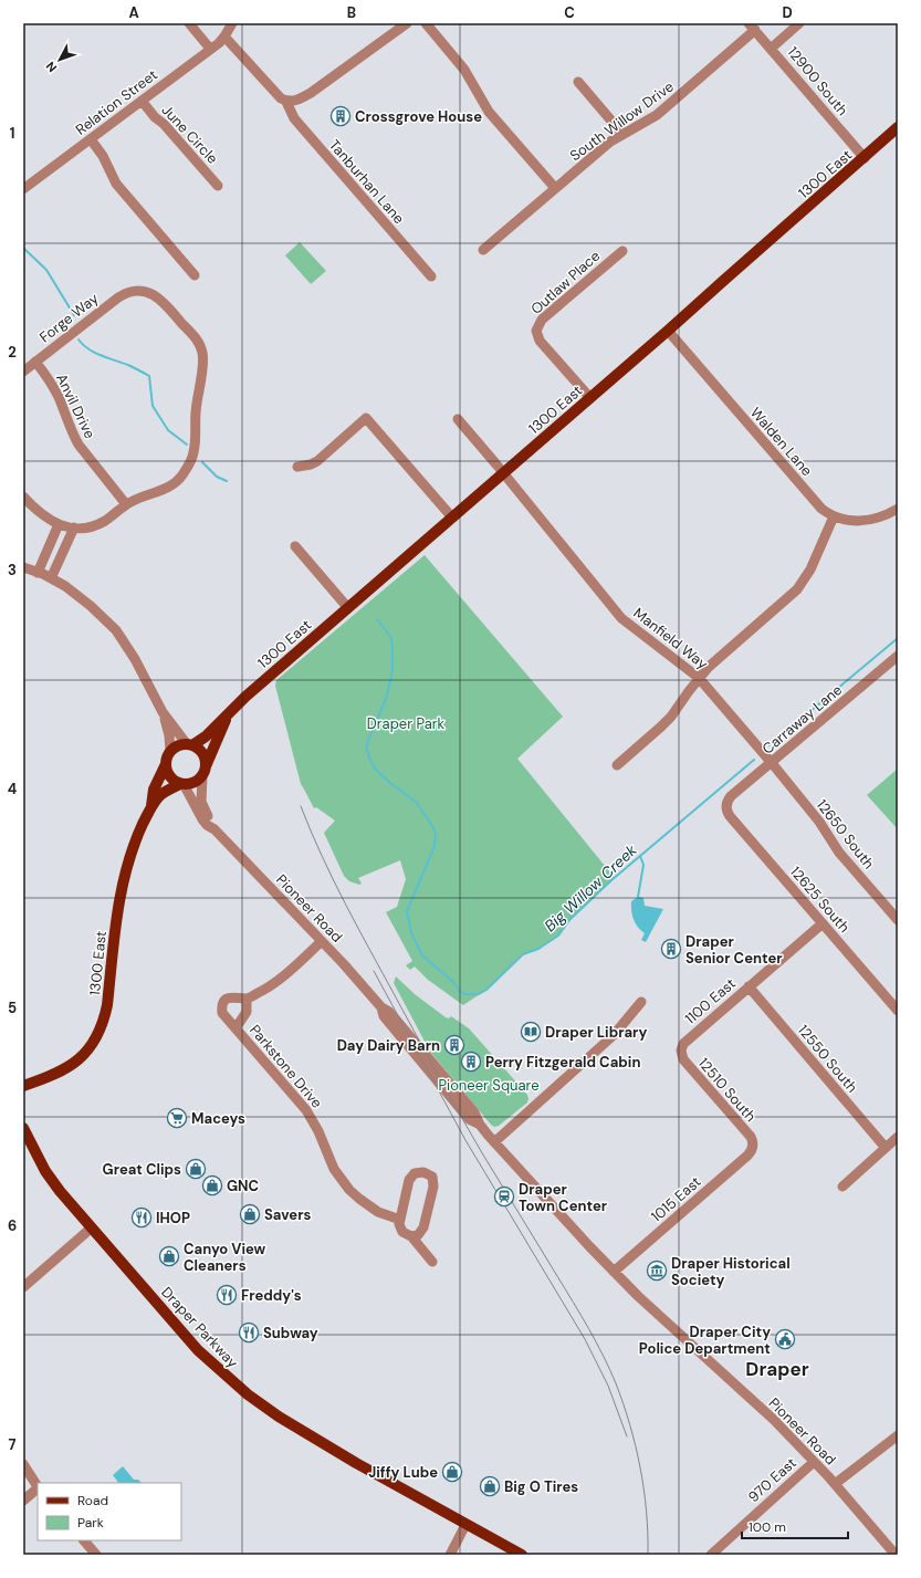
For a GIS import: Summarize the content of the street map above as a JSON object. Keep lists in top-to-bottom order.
{
  "streets": {
    "main road": ["1300 East", "Draper Parkway"],
    "street": [
      "12900 South",
      "Relation Street",
      "South Willow Drive",
      "June Circle",
      "Tanburhan Lane",
      "Outlaw Place",
      "Forge Way",
      "Anvil Drive",
      "Walden Lane",
      "Manfield Way",
      "Carraway Lane",
      "12650 South",
      "12625 South",
      "Pioneer Road",
      "1100 East",
      "12550 South",
      "Parkstone Drive",
      "12510 South",
      "1015 East",
      "970 East"
    ]
  },
  "crossings": [
    ["12900 South", "South Willow Drive"],
    ["12900 South", "1300 East"],
    ["Relation Street", "June Circle"],
    ["Relation Street", "Tanburhan Lane"],
    ["1300 East", "Outlaw Place"],
    ["1300 East", "Walden Lane"],
    ["1300 East", "Manfield Way"],
    ["1300 East", "Pioneer Road"],
    ["Forge Way", "Anvil Drive"],
    ["Manfield Way", "Carraway Lane"],
    ["Manfield Way", "12650 South"],
    ["Carraway Lane", "12650 South"],
    ["Carraway Lane", "12625 South"],
    ["12625 South", "1100 East"],
    ["Pioneer Road", "1015 East"],
    ["Pioneer Road", "970 East"],
    ["1100 East", "12550 South"],
    ["1100 East", "12510 South"],
    ["12510 South", "1015 East"]
  ],
  "districts": ["Draper"],
  "water": ["Big Willow Creek"],
  "parks": ["Draper Park", "Pioneer Square"],
  "places": {
    "building": [
      "Crossgrove House",
      "Draper Senior Center",
      "Day Dairy Barn",
      "Perry Fitzgerald Cabin"
    ],
    "library": ["Draper Library"],
    "supermarket": ["Maceys"],
    "shop": [
      "Great Clips",
      "GNC",
      "Savers",
      "Canyo View Cleaners",
      "Jiffy Lube",
      "Big O Tires"
    ],
    "station": ["Draper Town Center"],
    "restaurant": ["IHOP", "Freddy's", "Subway"],
    "museum": ["Draper Historical Society"],
    "public building": ["Draper City Police Department"]
  },
  "legend": ["Road", "Park"],
  "scale_bar": "100 m",
  "north": "bottom left",
  "grid": {
    "columns": [
      "A",
      "B",
      "C",
      "D"
    ],
    "rows": [
      "1",
      "2",
      "3",
      "4",
      "5",
      "6",
      "7"
    ]
  }
}
